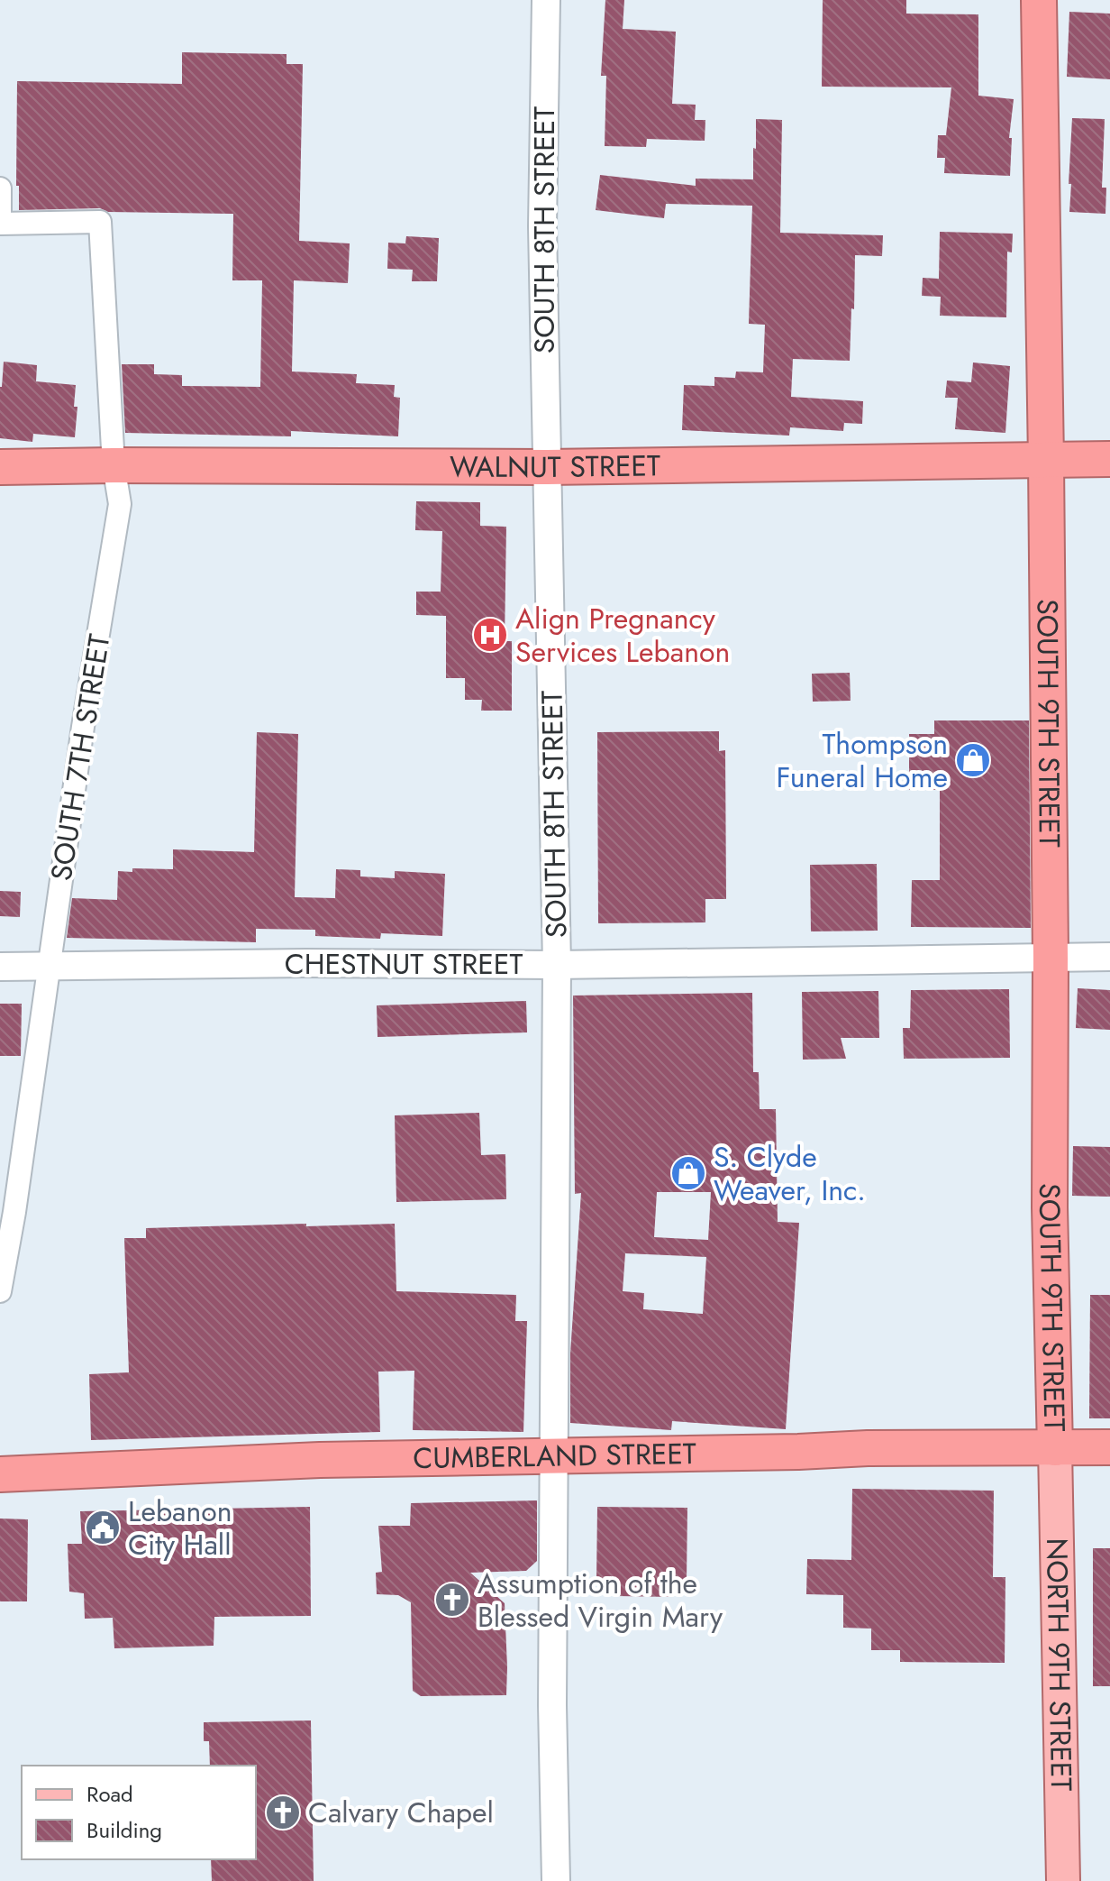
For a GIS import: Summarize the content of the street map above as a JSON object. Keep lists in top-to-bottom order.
{
  "streets": {
    "highway": ["WALNUT STREET", "SOUTH 9TH STREET", "CUMBERLAND STREET"],
    "main road": ["NORTH 9TH STREET"],
    "street": ["SOUTH 8TH STREET", "SOUTH 7TH STREET", "CHESTNUT STREET"]
  },
  "crossings": [
    ["SOUTH 8TH STREET", "WALNUT STREET"],
    ["SOUTH 8TH STREET", "CHESTNUT STREET"],
    ["SOUTH 8TH STREET", "CUMBERLAND STREET"],
    ["WALNUT STREET", "SOUTH 9TH STREET"],
    ["WALNUT STREET", "SOUTH 7TH STREET"],
    ["SOUTH 9TH STREET", "CHESTNUT STREET"],
    ["SOUTH 9TH STREET", "CUMBERLAND STREET"],
    ["SOUTH 9TH STREET", "NORTH 9TH STREET"],
    ["SOUTH 7TH STREET", "CHESTNUT STREET"],
    ["CUMBERLAND STREET", "NORTH 9TH STREET"]
  ],
  "places": {
    "hospital": ["Align Pregnancy Services Lebanon"],
    "shop": ["Thompson Funeral Home", "S. Clyde Weaver, Inc."],
    "public building": ["Lebanon City Hall"],
    "church": ["Assumption of the Blessed Virgin Mary", "Calvary Chapel"]
  },
  "legend": ["Road", "Building"]
}
